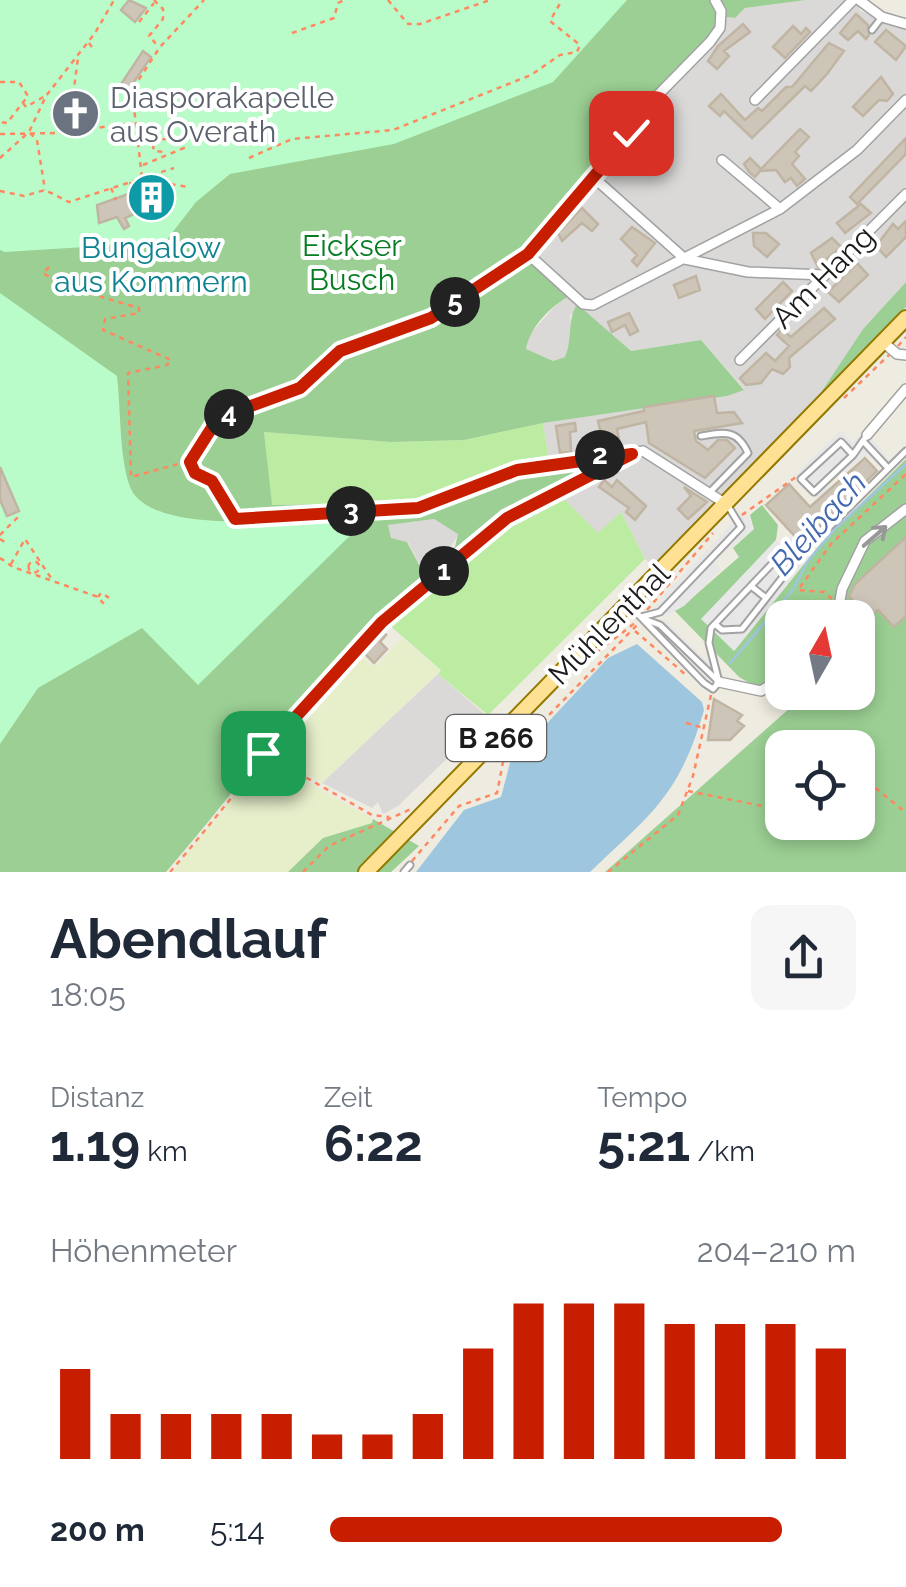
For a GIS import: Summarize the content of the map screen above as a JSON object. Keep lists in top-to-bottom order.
{
  "streets": {
    "main road": ["Mühlenthal", "B 266"],
    "street": ["Am Hang"]
  },
  "crossings": [
    ["Mühlenthal", "B 266"]
  ],
  "water": ["Bleibach"],
  "parks": ["Eickser Busch"],
  "places": {
    "church": ["Diasporakapelle aus Overath"],
    "building": ["Bungalow aus Kommern"]
  },
  "north": "top",
  "page": {
    "pins": [
      "5",
      "4",
      "2",
      "3",
      "1"
    ],
    "heading": ["Abendlauf", "18:05"],
    "stats": [
      ["Distanz", "1.19 km"],
      ["Zeit", "6:22"],
      ["Tempo", "5:21 /km"]
    ],
    "chart": ["Höhenmeter", "204–210 m"],
    "list": [
      {
        "name": "200 m",
        "note": "5:14"
      }
    ]
  }
}
